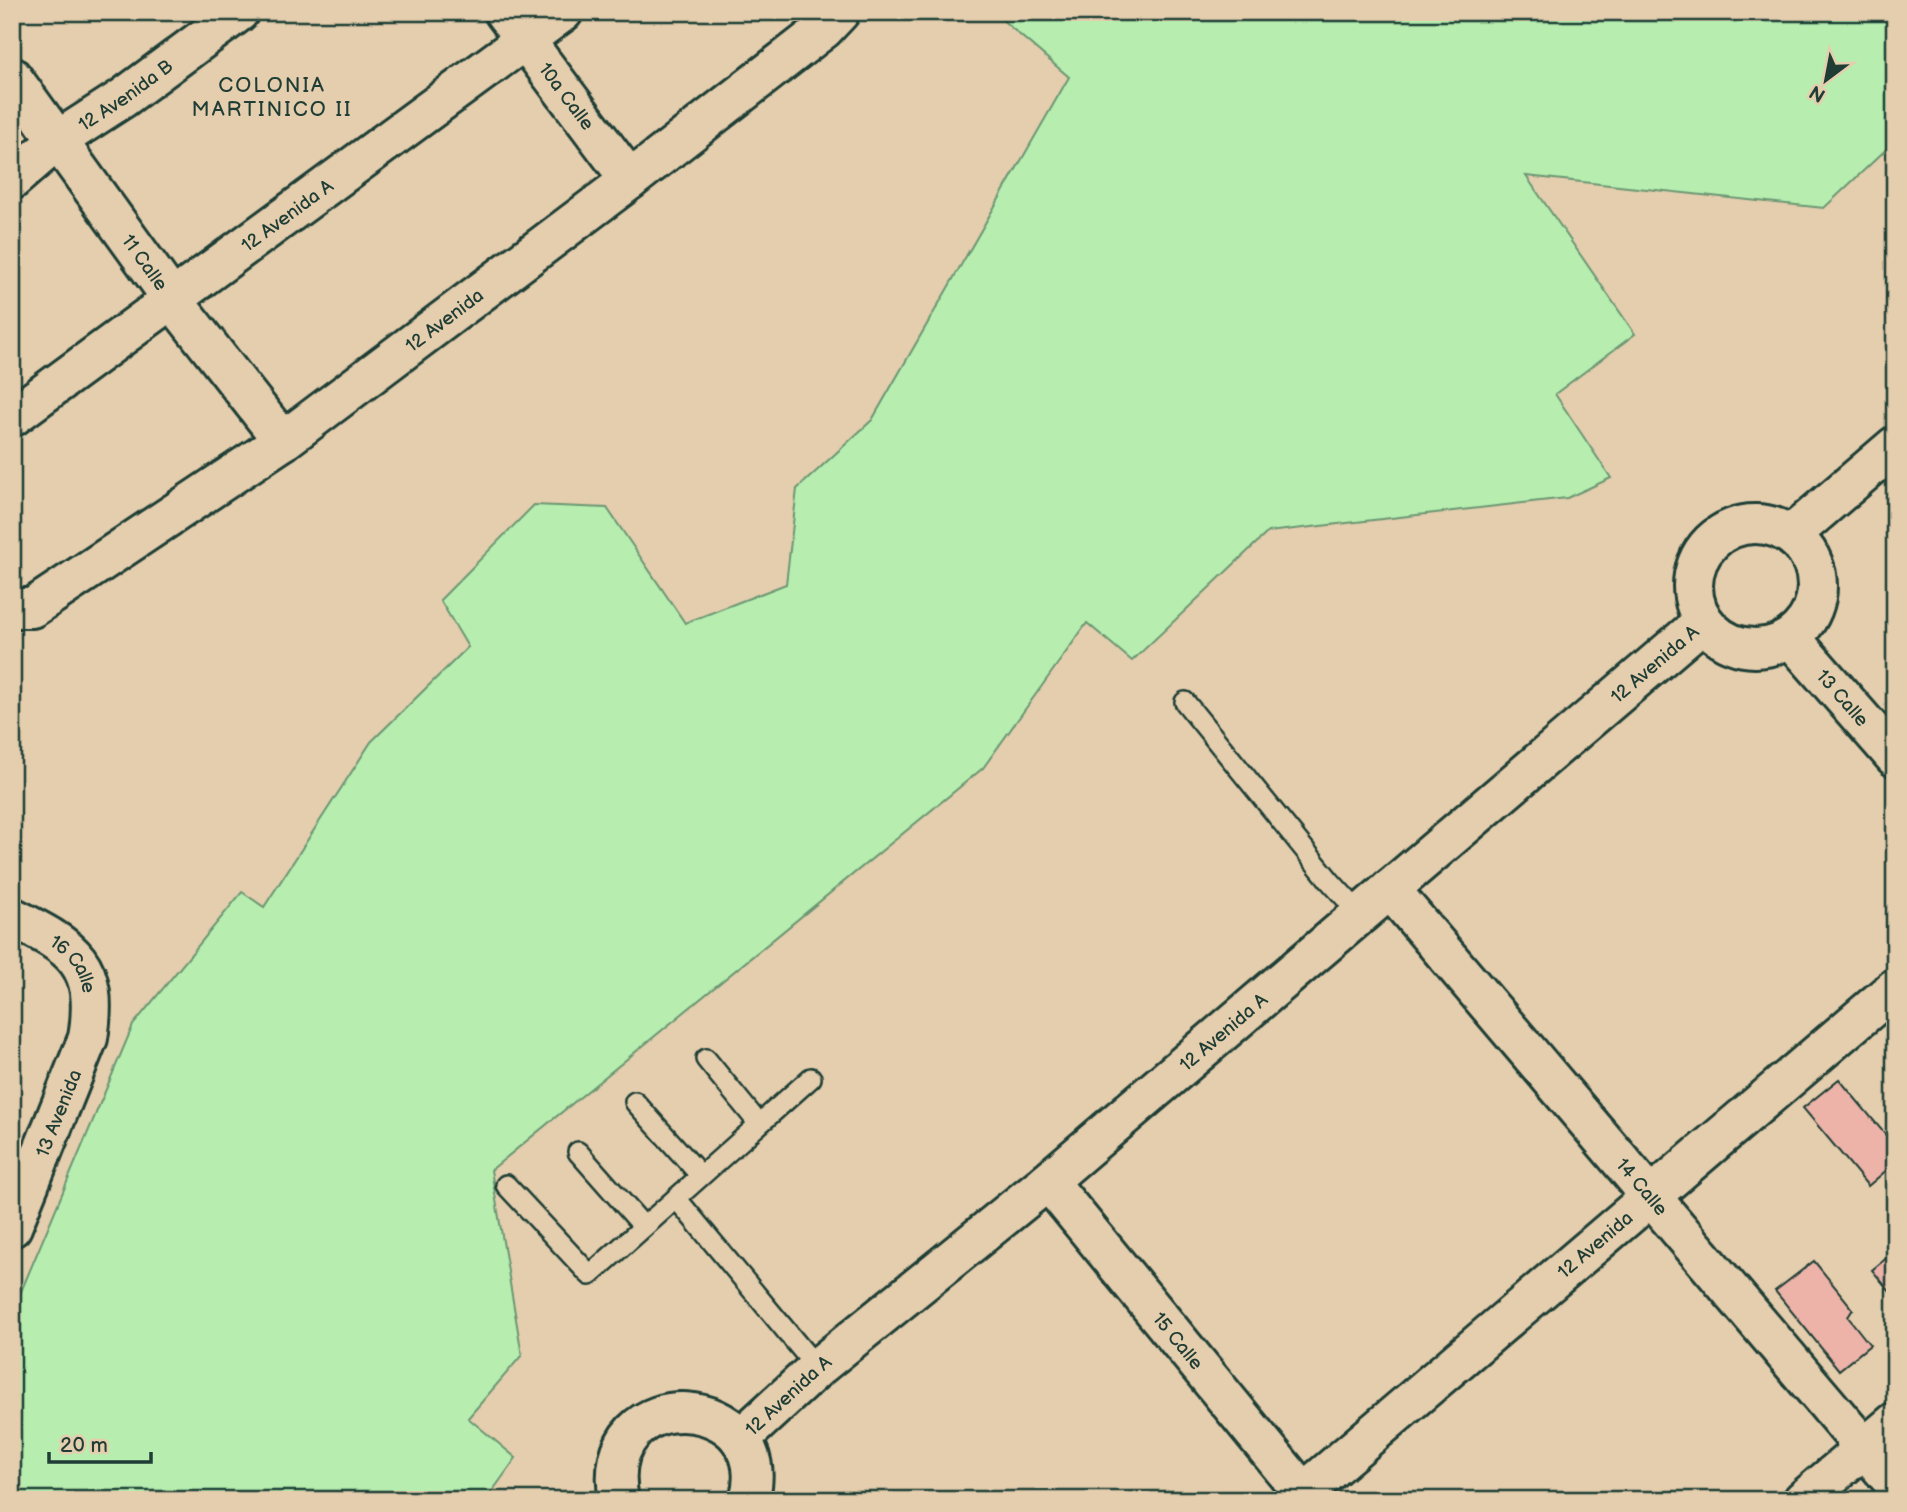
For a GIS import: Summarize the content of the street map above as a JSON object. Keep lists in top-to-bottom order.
{
  "streets": {
    "street": [
      "12 Avenida B",
      "10a Calle",
      "12 Avenida A",
      "11 Calle",
      "12 Avenida",
      "13 Calle",
      "16 Calle",
      "13 Avenida",
      "14 Calle",
      "15 Calle"
    ]
  },
  "crossings": [
    ["12 Avenida B", "11 Calle"],
    ["10a Calle", "12 Avenida A"],
    ["10a Calle", "12 Avenida"],
    ["12 Avenida A", "11 Calle"],
    ["12 Avenida A", "13 Calle"],
    ["12 Avenida A", "14 Calle"],
    ["12 Avenida A", "15 Calle"],
    ["11 Calle", "12 Avenida"],
    ["12 Avenida", "14 Calle"],
    ["12 Avenida", "15 Calle"],
    ["16 Calle", "13 Avenida"]
  ],
  "districts": ["COLONIA MARTINICO II"],
  "scale_bar": "20 m",
  "north": "bottom left"
}
